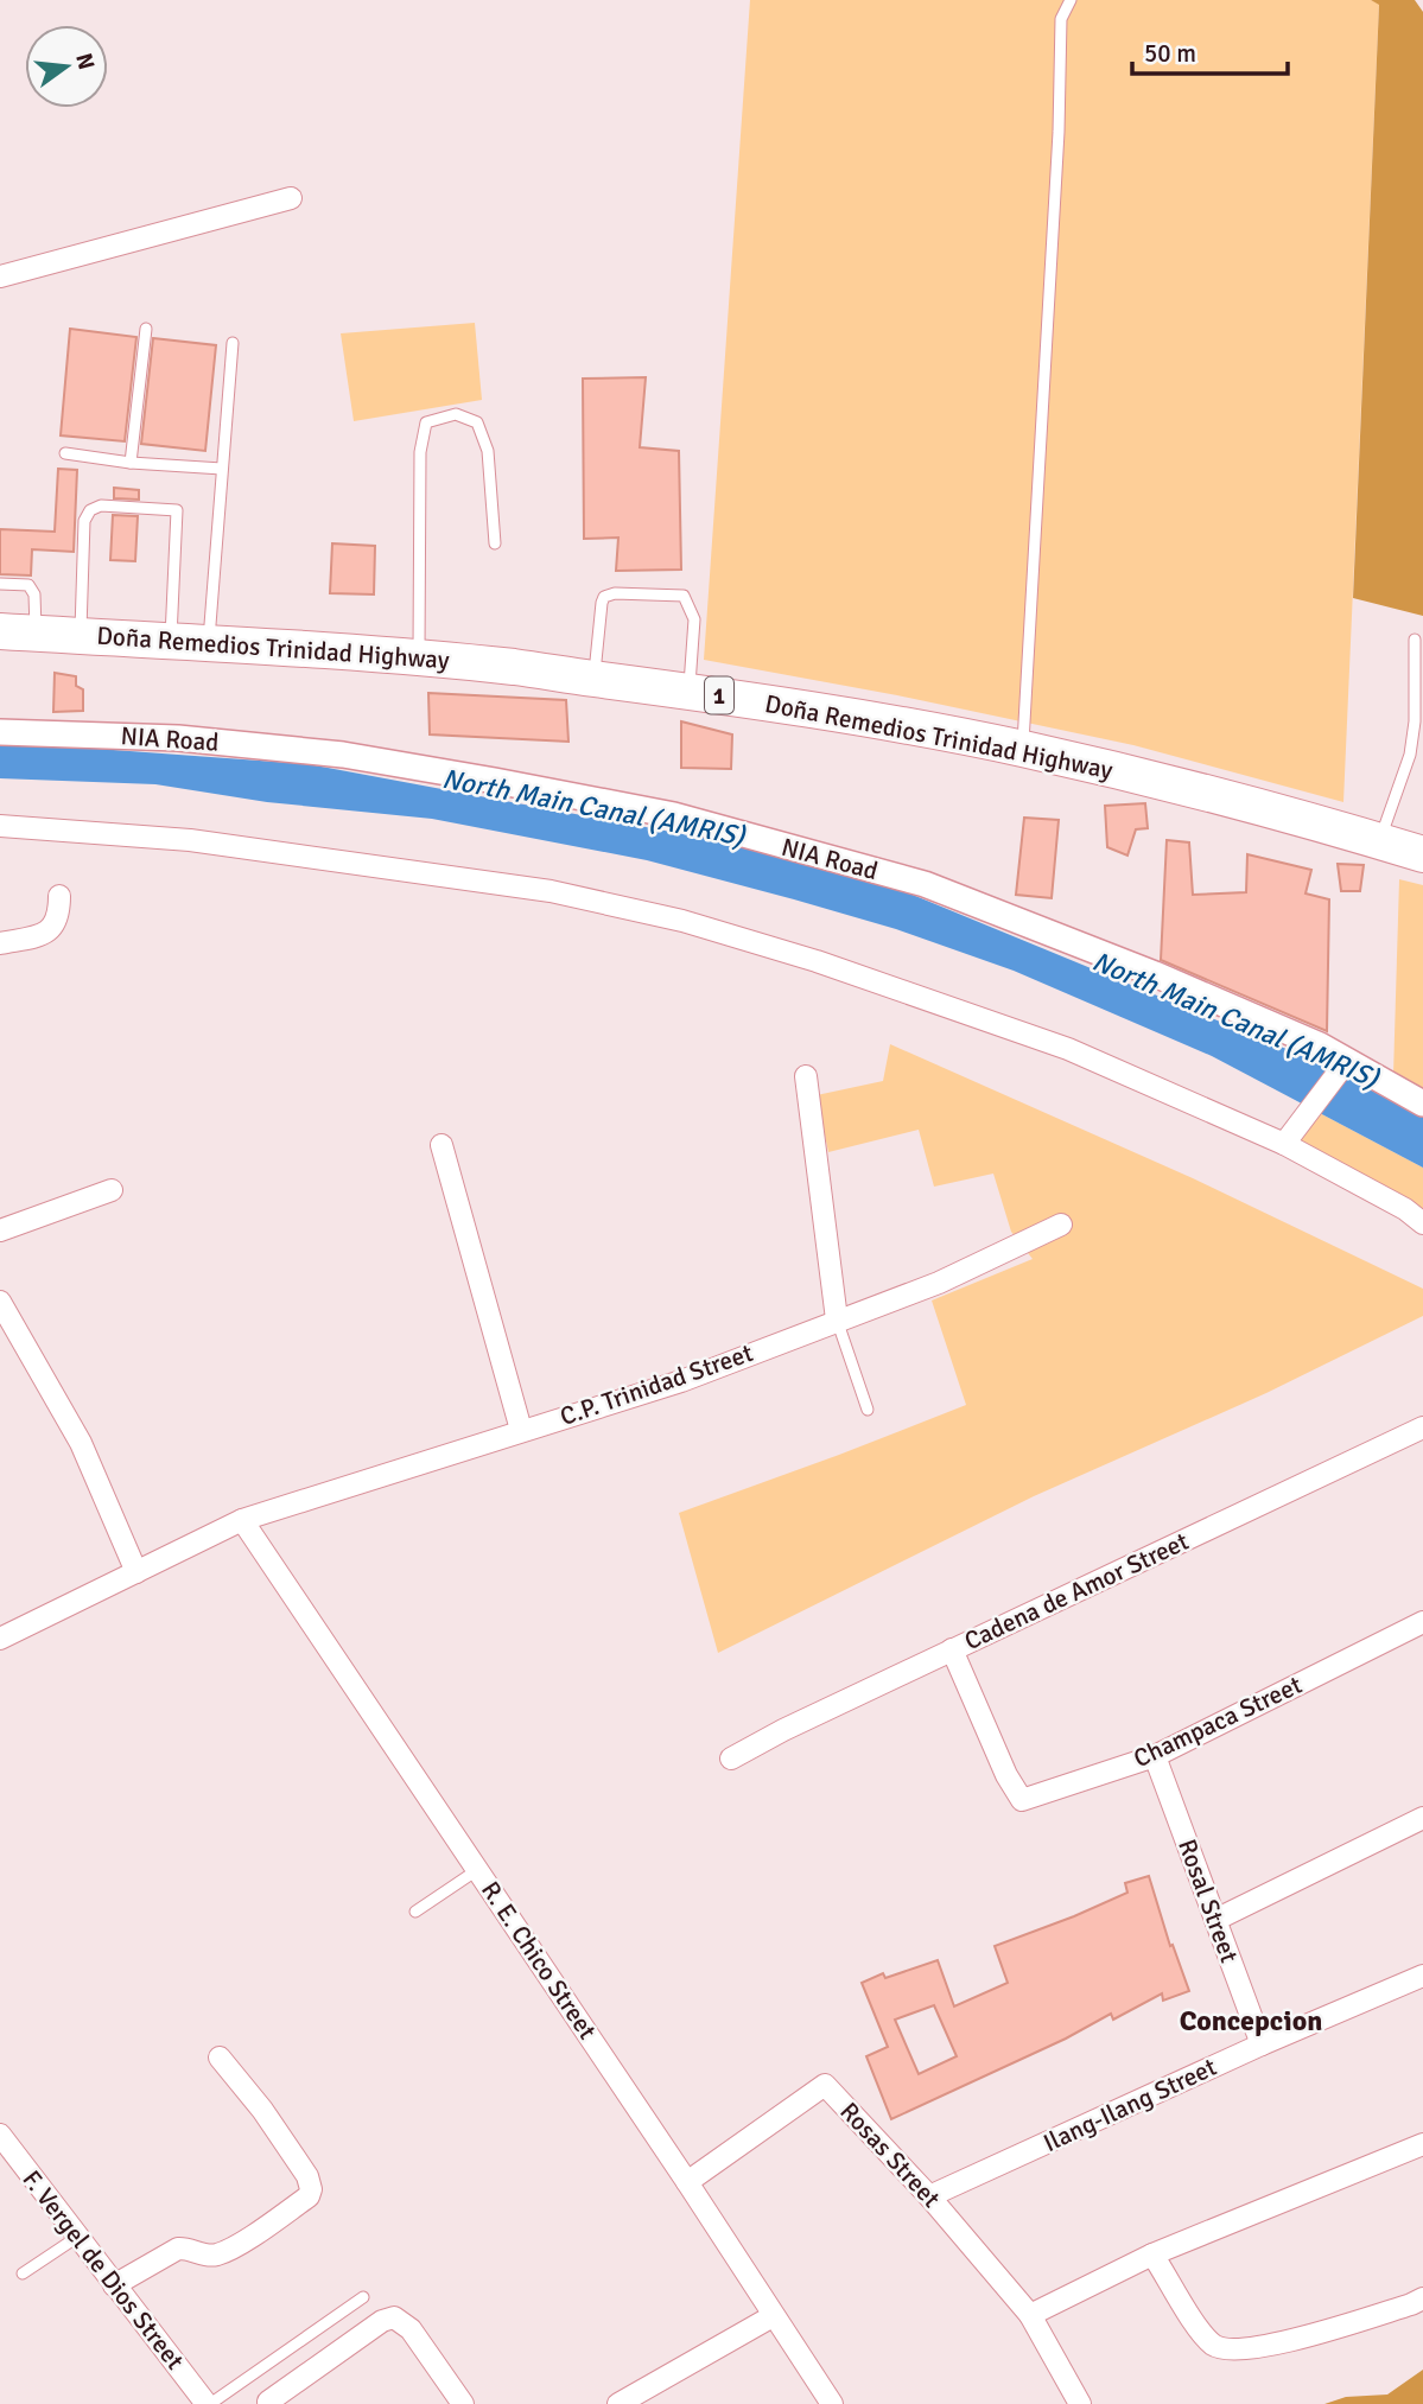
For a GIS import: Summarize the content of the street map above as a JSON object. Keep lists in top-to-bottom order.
{
  "streets": {
    "highway": ["Doña Remedios Trinidad Highway", "1"],
    "street": [
      "NIA Road",
      "C.P. Trinidad Street",
      "Cadena de Amor Street",
      "Champaca Street",
      "Rosal Street",
      "R. E. Chico Street",
      "Ilang-Ilang Street",
      "Rosas Street",
      "F. Vergel de Dios Street"
    ]
  },
  "crossings": [
    ["C.P. Trinidad Street", "R. E. Chico Street"],
    ["Cadena de Amor Street", "Champaca Street"],
    ["Champaca Street", "Rosal Street"],
    ["Rosal Street", "Ilang-Ilang Street"],
    ["R. E. Chico Street", "Rosas Street"],
    ["Ilang-Ilang Street", "Rosas Street"]
  ],
  "districts": ["Concepcion"],
  "water": ["North Main Canal (AMRIS)"],
  "scale_bar": "50 m",
  "north": "right"
}
